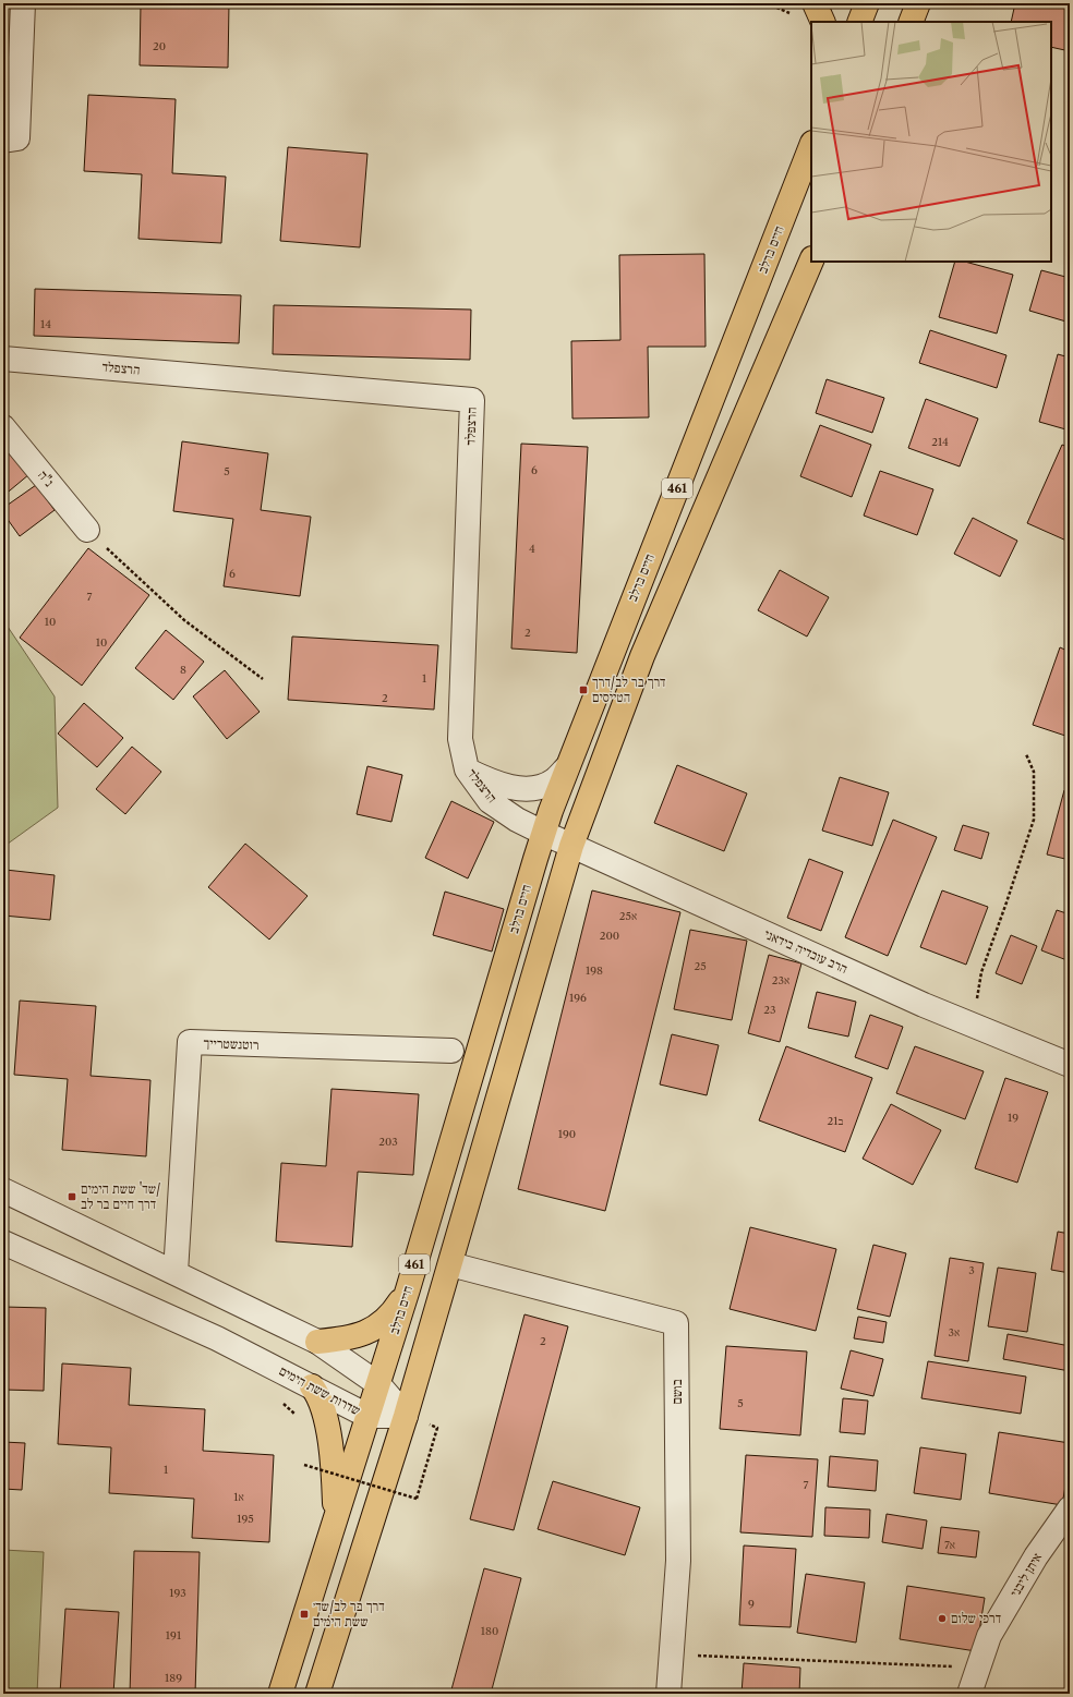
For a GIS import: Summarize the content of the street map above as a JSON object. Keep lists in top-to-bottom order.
{
  "streets": {
    "main road": ["חיים ברלב", "461"],
    "street": [
      "הרצפלד",
      "נ\"ה",
      "הרב עובדיה בידאני",
      "רוטנשטרייך",
      "שדרות ששת הימים",
      "בושם",
      "איתן ליבני"
    ]
  },
  "crossings": [
    ["חיים ברלב", "הרצפלד"],
    ["חיים ברלב", "הרב עובדיה בידאני"],
    ["חיים ברלב", "שדרות ששת הימים"],
    ["הרצפלד", "הרב עובדיה בידאני"],
    ["461", "הרב עובדיה בידאני"],
    ["461", "שדרות ששת הימים"],
    ["461", "בושם"]
  ],
  "places": {
    "transit": ["דרך בר לב/דרך הטייסים", "שד' ששת הימים/ דרך חיים בר לב", "דרך בר לב/שד׳ ששת הימים"],
    "other": ["דרכי שלום"]
  },
  "house_numbers": [
    "20",
    "14",
    "214",
    "6",
    "5",
    "4",
    "6",
    "7",
    "10",
    "2",
    "10",
    "8",
    "1",
    "2",
    "25א",
    "200",
    "25",
    "198",
    "23א",
    "196",
    "23",
    "19",
    "21ב",
    "190",
    "203",
    "3",
    "3א",
    "2",
    "5",
    "1",
    "7",
    "1א",
    "195",
    "7א",
    "193",
    "9",
    "180",
    "191",
    "189"
  ]
}
